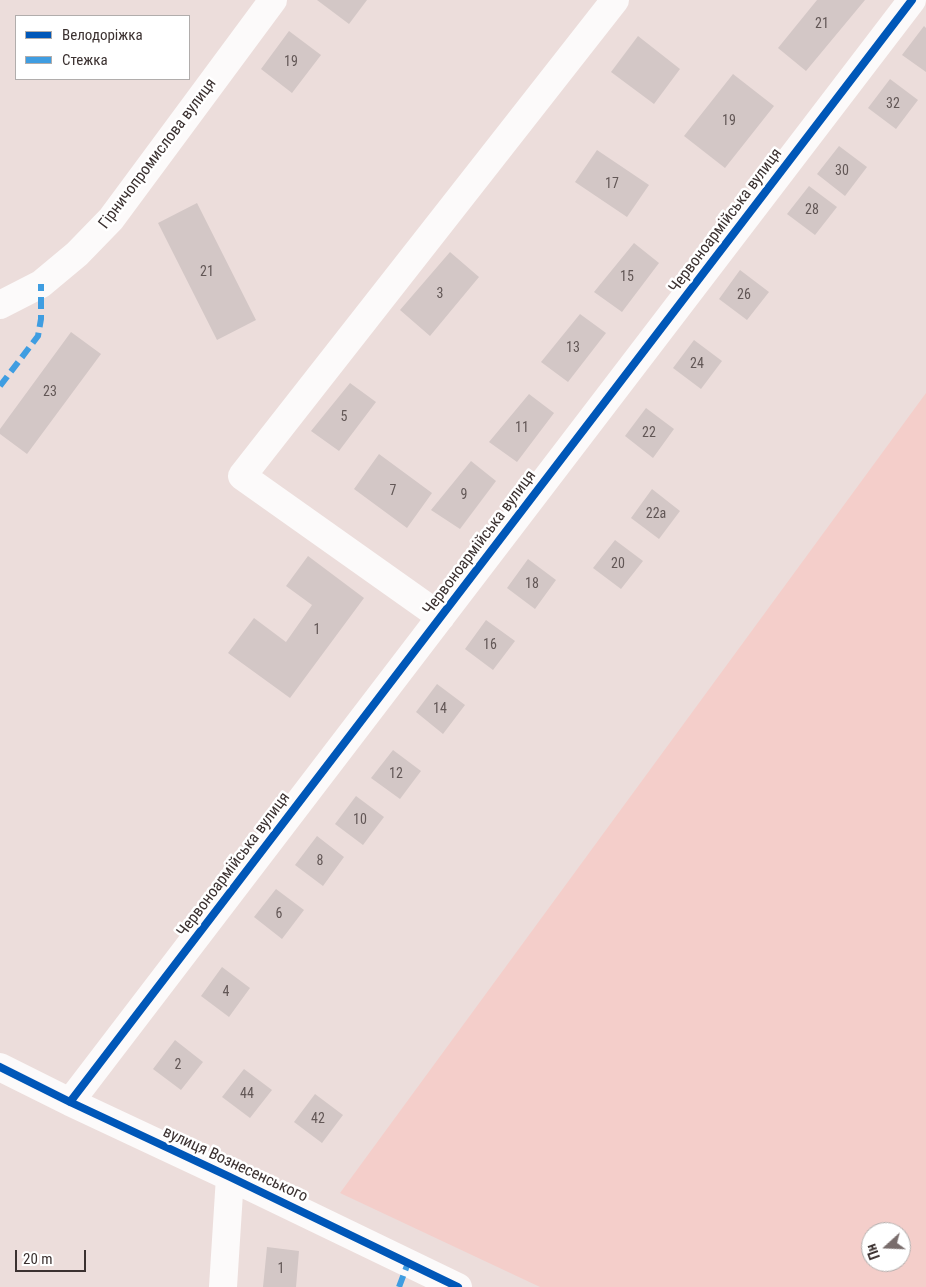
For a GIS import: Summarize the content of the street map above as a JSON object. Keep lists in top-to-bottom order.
{
  "streets": {
    "street": ["Гірничопромислова вулиця", "Червоноармійська вулиця", "вулиця Вознесенського"]
  },
  "crossings": [
    ["Червоноармійська вулиця", "вулиця Вознесенського"]
  ],
  "house_numbers": [
    "21",
    "19",
    "32",
    "19",
    "30",
    "17",
    "28",
    "21",
    "15",
    "3",
    "26",
    "13",
    "24",
    "23",
    "5",
    "11",
    "22",
    "7",
    "9",
    "22а",
    "20",
    "18",
    "1",
    "16",
    "14",
    "12",
    "10",
    "8",
    "6",
    "4",
    "2",
    "44",
    "42",
    "1"
  ],
  "legend": ["Велодоріжка", "Стежка"],
  "scale_bar": "20 m",
  "north": "left"
}
